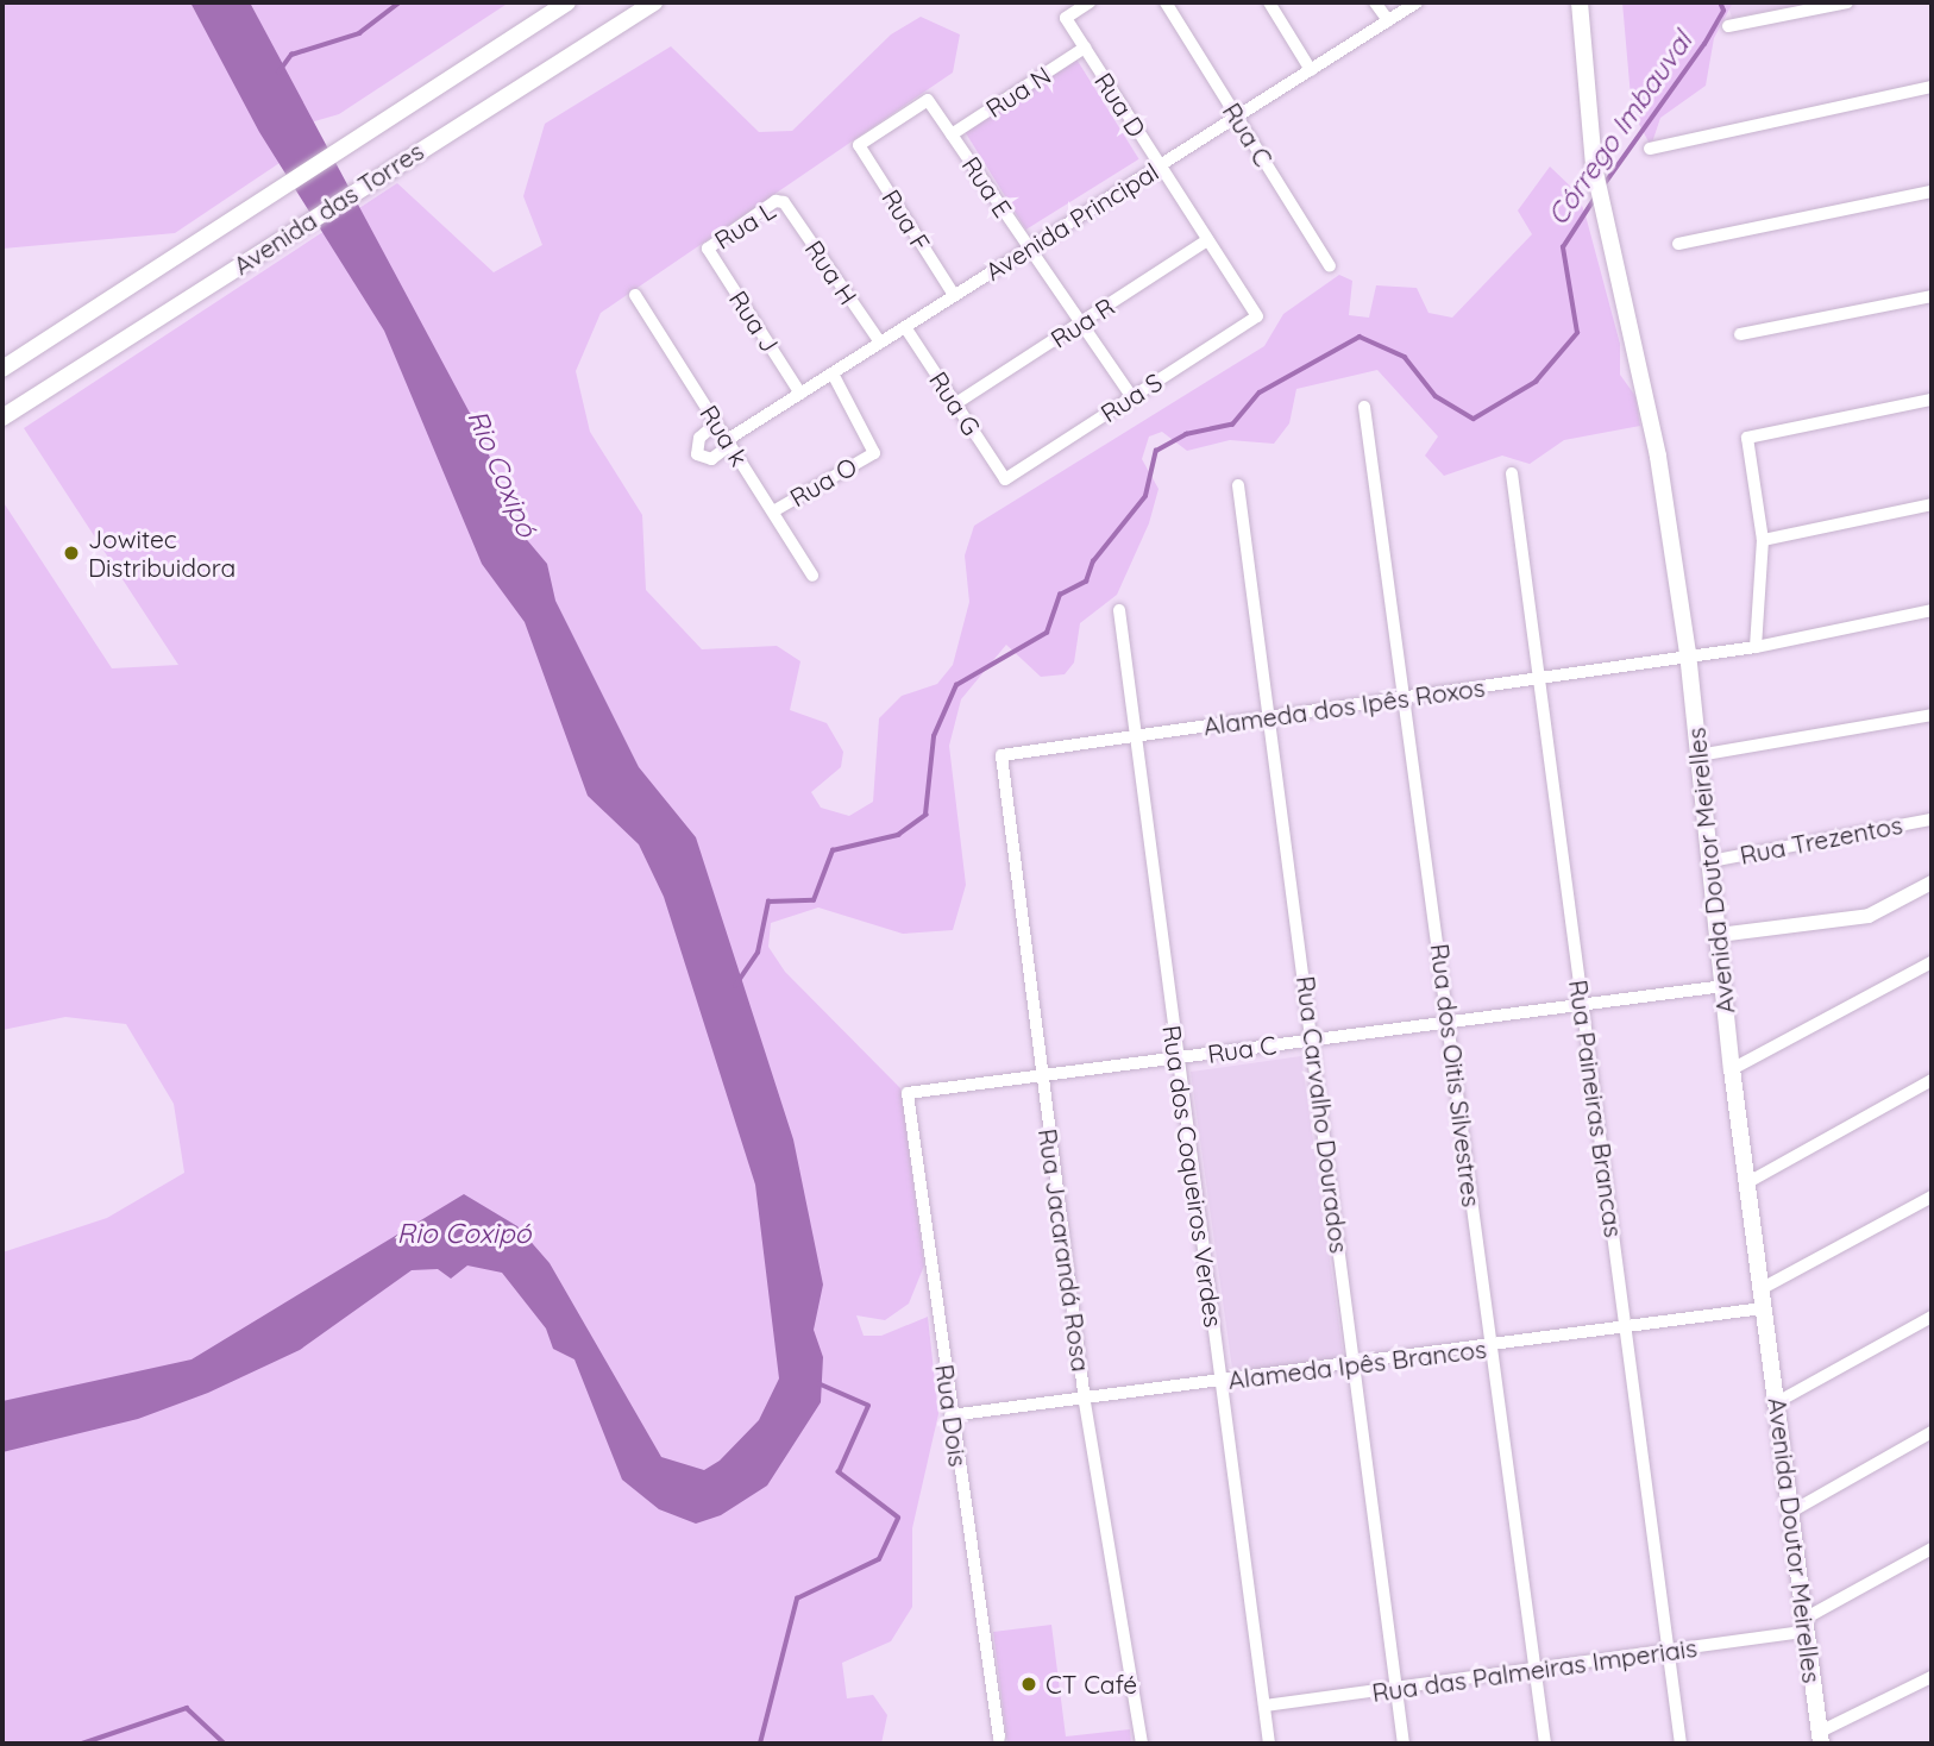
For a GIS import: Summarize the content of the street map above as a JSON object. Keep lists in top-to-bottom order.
{
  "streets": {
    "main road": ["Avenida das Torres", "Avenida Doutor Meirelles"],
    "street": [
      "Rua N",
      "Rua D",
      "Rua C",
      "Rua E",
      "Rua F",
      "Avenida Principal",
      "Rua L",
      "Rua H",
      "Rua J",
      "Rua R",
      "Rua S",
      "Rua G",
      "Rua k",
      "Rua O",
      "Alameda dos Ipês Roxos",
      "Rua Trezentos",
      "Rua dos Oitis Silvestres",
      "Rua Paineiras Brancas",
      "Rua Carvalho Dourados",
      "Rua dos Coqueiros Verdes",
      "Rua Jacarandá Rosa",
      "Alameda Ipês Brancos",
      "Rua Dois",
      "Rua das Palmeiras Imperiais"
    ]
  },
  "crossings": [
    ["Rua N", "Rua D"],
    ["Rua N", "Rua E"],
    ["Rua D", "Avenida Principal"],
    ["Rua D", "Rua R"],
    ["Rua D", "Rua S"],
    ["Rua C", "Avenida Principal"],
    ["Rua C", "Avenida Doutor Meirelles"],
    ["Rua C", "Rua dos Oitis Silvestres"],
    ["Rua C", "Rua Paineiras Brancas"],
    ["Rua C", "Rua Carvalho Dourados"],
    ["Rua C", "Rua dos Coqueiros Verdes"],
    ["Rua C", "Rua Jacarandá Rosa"],
    ["Rua C", "Rua Dois"],
    ["Rua E", "Rua F"],
    ["Rua E", "Avenida Principal"],
    ["Rua E", "Rua R"],
    ["Rua E", "Rua S"],
    ["Rua F", "Avenida Principal"],
    ["Avenida Principal", "Rua H"],
    ["Avenida Principal", "Rua J"],
    ["Avenida Principal", "Rua G"],
    ["Avenida Principal", "Rua k"],
    ["Avenida Principal", "Rua O"],
    ["Rua L", "Rua H"],
    ["Rua L", "Rua J"],
    ["Rua R", "Rua G"],
    ["Rua S", "Rua G"],
    ["Rua k", "Rua O"],
    ["Alameda dos Ipês Roxos", "Avenida Doutor Meirelles"],
    ["Alameda dos Ipês Roxos", "Rua dos Oitis Silvestres"],
    ["Alameda dos Ipês Roxos", "Rua Paineiras Brancas"],
    ["Alameda dos Ipês Roxos", "Rua Carvalho Dourados"],
    ["Alameda dos Ipês Roxos", "Rua dos Coqueiros Verdes"],
    ["Alameda dos Ipês Roxos", "Rua Jacarandá Rosa"],
    ["Rua Trezentos", "Avenida Doutor Meirelles"],
    ["Avenida Doutor Meirelles", "Alameda Ipês Brancos"],
    ["Avenida Doutor Meirelles", "Rua das Palmeiras Imperiais"],
    ["Rua dos Oitis Silvestres", "Alameda Ipês Brancos"],
    ["Rua dos Oitis Silvestres", "Rua das Palmeiras Imperiais"],
    ["Rua Paineiras Brancas", "Alameda Ipês Brancos"],
    ["Rua Paineiras Brancas", "Rua das Palmeiras Imperiais"],
    ["Rua Carvalho Dourados", "Alameda Ipês Brancos"],
    ["Rua Carvalho Dourados", "Rua das Palmeiras Imperiais"],
    ["Rua dos Coqueiros Verdes", "Alameda Ipês Brancos"],
    ["Rua dos Coqueiros Verdes", "Rua das Palmeiras Imperiais"],
    ["Rua Jacarandá Rosa", "Alameda Ipês Brancos"],
    ["Alameda Ipês Brancos", "Rua Dois"]
  ],
  "water": ["Córrego Imbauval", "Rio Coxipó"],
  "places": ["Jowitec Distribuidora", "CT Café"]
}
